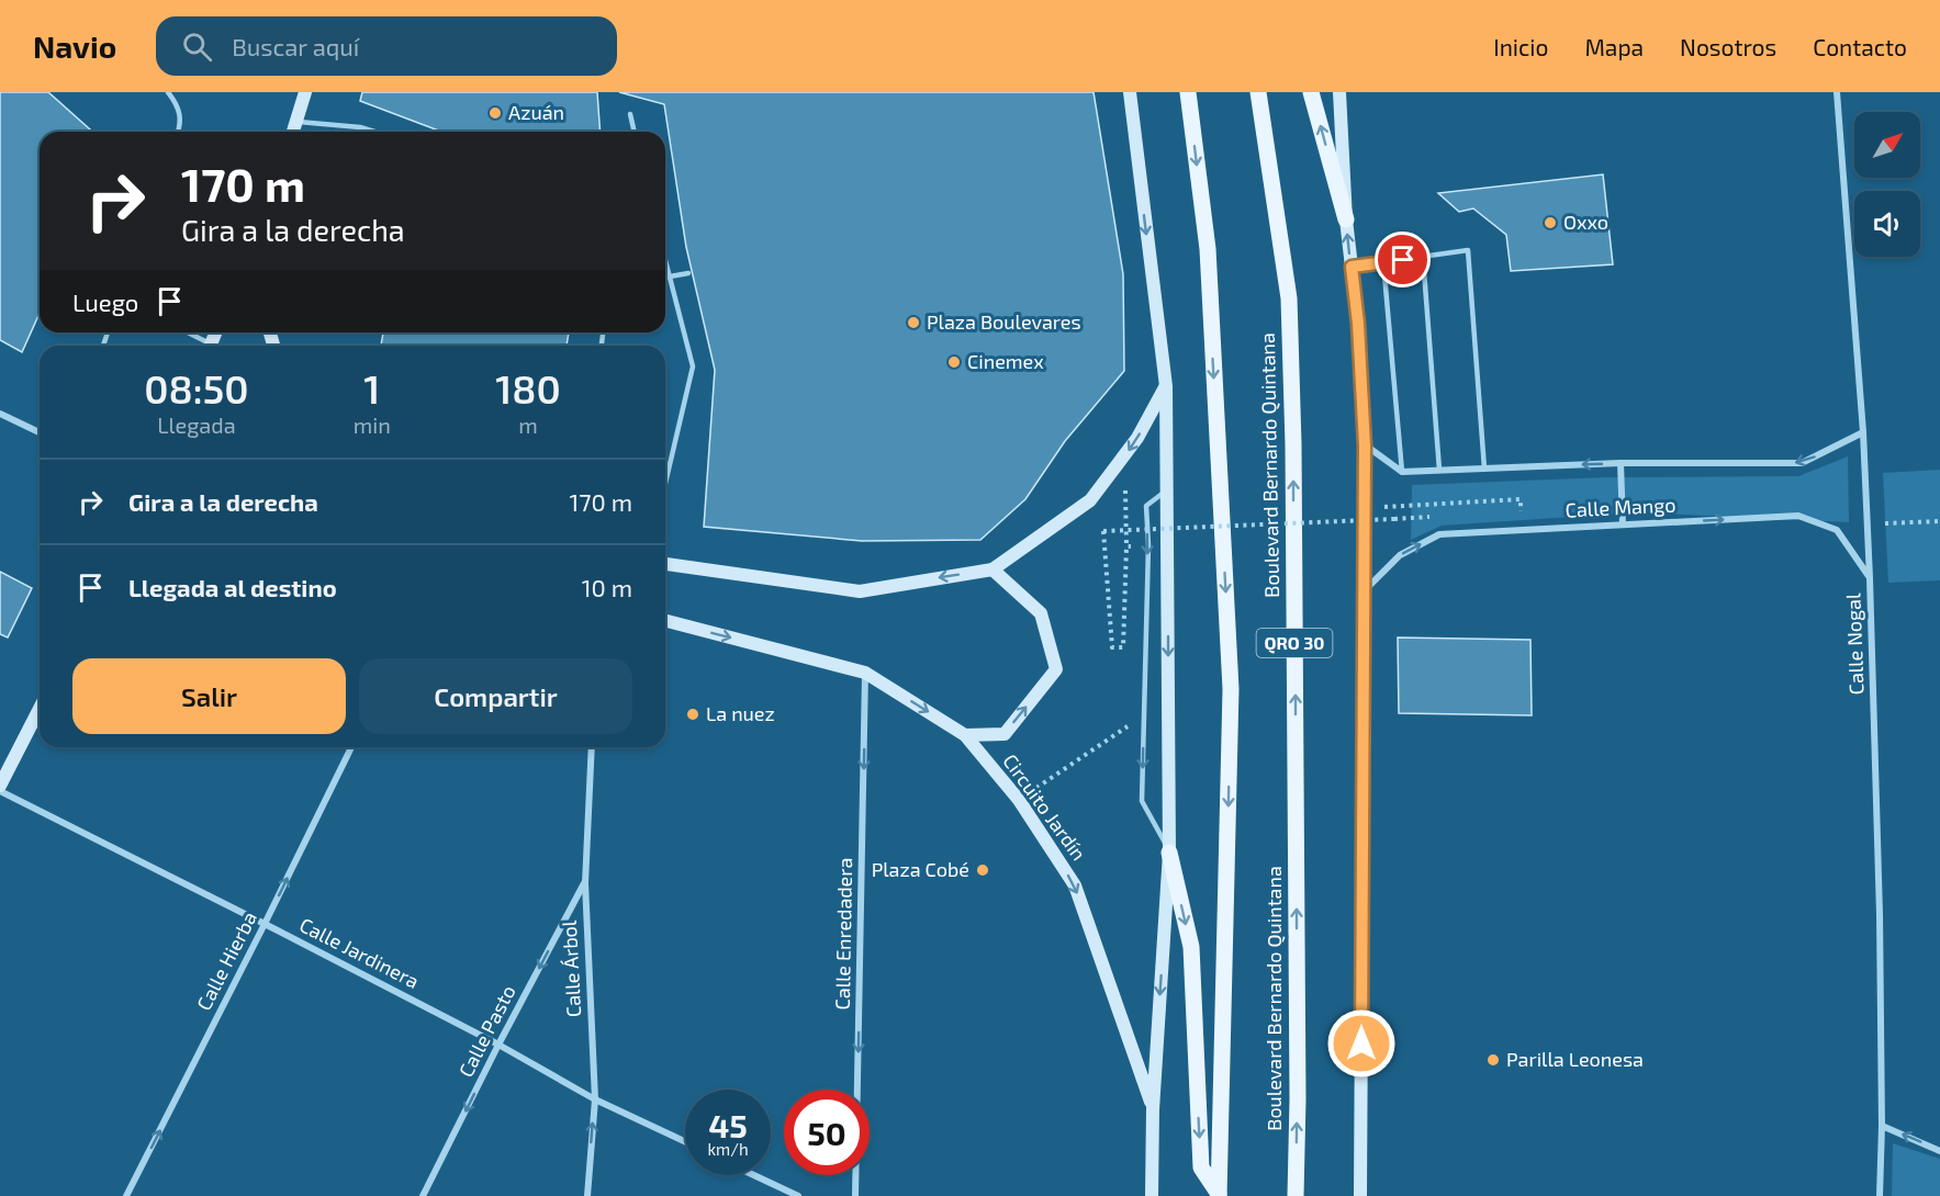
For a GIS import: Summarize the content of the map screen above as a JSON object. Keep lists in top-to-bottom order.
{
  "streets": {
    "main road": ["Boulevard Bernardo Quintana", "QRO 30", "Circuito Jardín"],
    "street": [
      "Calle Mango",
      "Calle Nogal",
      "Calle Enredadera",
      "Calle Jardinera",
      "Calle Hierba",
      "Calle Árbol",
      "Calle Pasto"
    ]
  },
  "crossings": [
    ["Calle Mango", "Calle Nogal"],
    ["Circuito Jardín", "Calle Enredadera"],
    ["Calle Jardinera", "Calle Hierba"],
    ["Calle Jardinera", "Calle Árbol"],
    ["Calle Jardinera", "Calle Pasto"],
    ["Calle Árbol", "Calle Pasto"]
  ],
  "one_way": [
    "Calle Mango",
    "Circuito Jardín",
    "Calle Enredadera",
    "Calle Hierba",
    "Calle Pasto"
  ],
  "places": [
    "Azuán",
    "Oxxo",
    "Plaza Boulevares",
    "Cinemex",
    "La nuez",
    "Plaza Cobé",
    "Parilla Leonesa"
  ],
  "north": "top right",
  "page": {
    "header": "Navio",
    "search": "Buscar aquí",
    "nav": [
      "Inicio",
      "Mapa",
      "Nosotros",
      "Contacto"
    ],
    "turn": ["170 m", "Gira a la derecha"],
    "then": "Luego",
    "eta": [
      "08:50",
      "Llegada",
      "1",
      "min",
      "180",
      "m"
    ],
    "list": [
      {
        "name": "Gira a la derecha",
        "value": "170 m"
      },
      {
        "name": "Llegada al destino",
        "value": "10 m"
      }
    ],
    "buttons": ["Salir", "Compartir"],
    "speed": "45 km/h",
    "limit": "50"
  }
}
